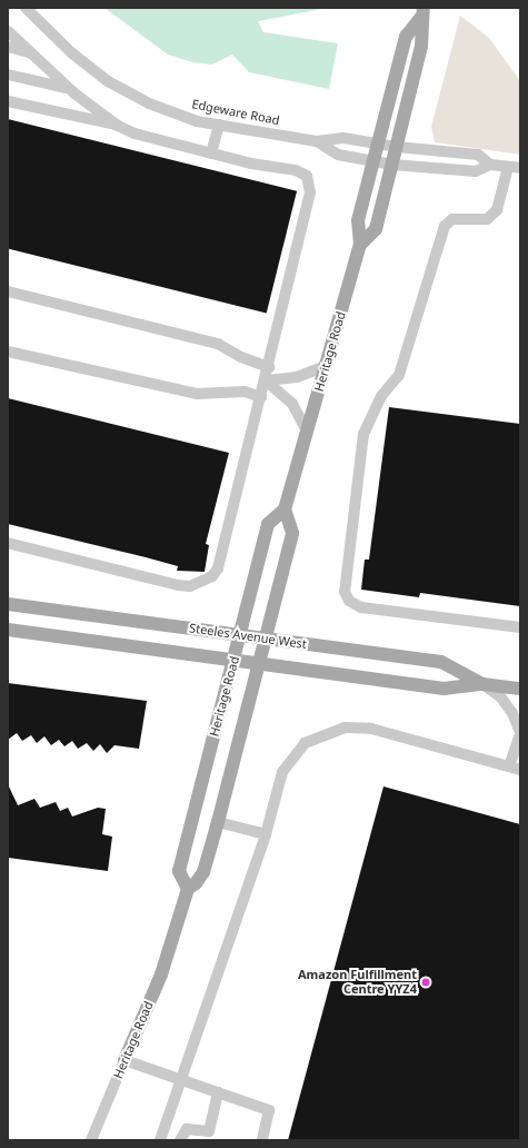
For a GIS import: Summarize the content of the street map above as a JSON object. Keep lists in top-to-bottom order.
{
  "streets": {
    "main road": ["Heritage Road", "Steeles Avenue West"],
    "street": ["Edgeware Road"]
  },
  "crossings": [
    ["Edgeware Road", "Heritage Road"],
    ["Heritage Road", "Steeles Avenue West"]
  ],
  "places": ["Amazon Fulfillment Centre YYZ4"]
}
